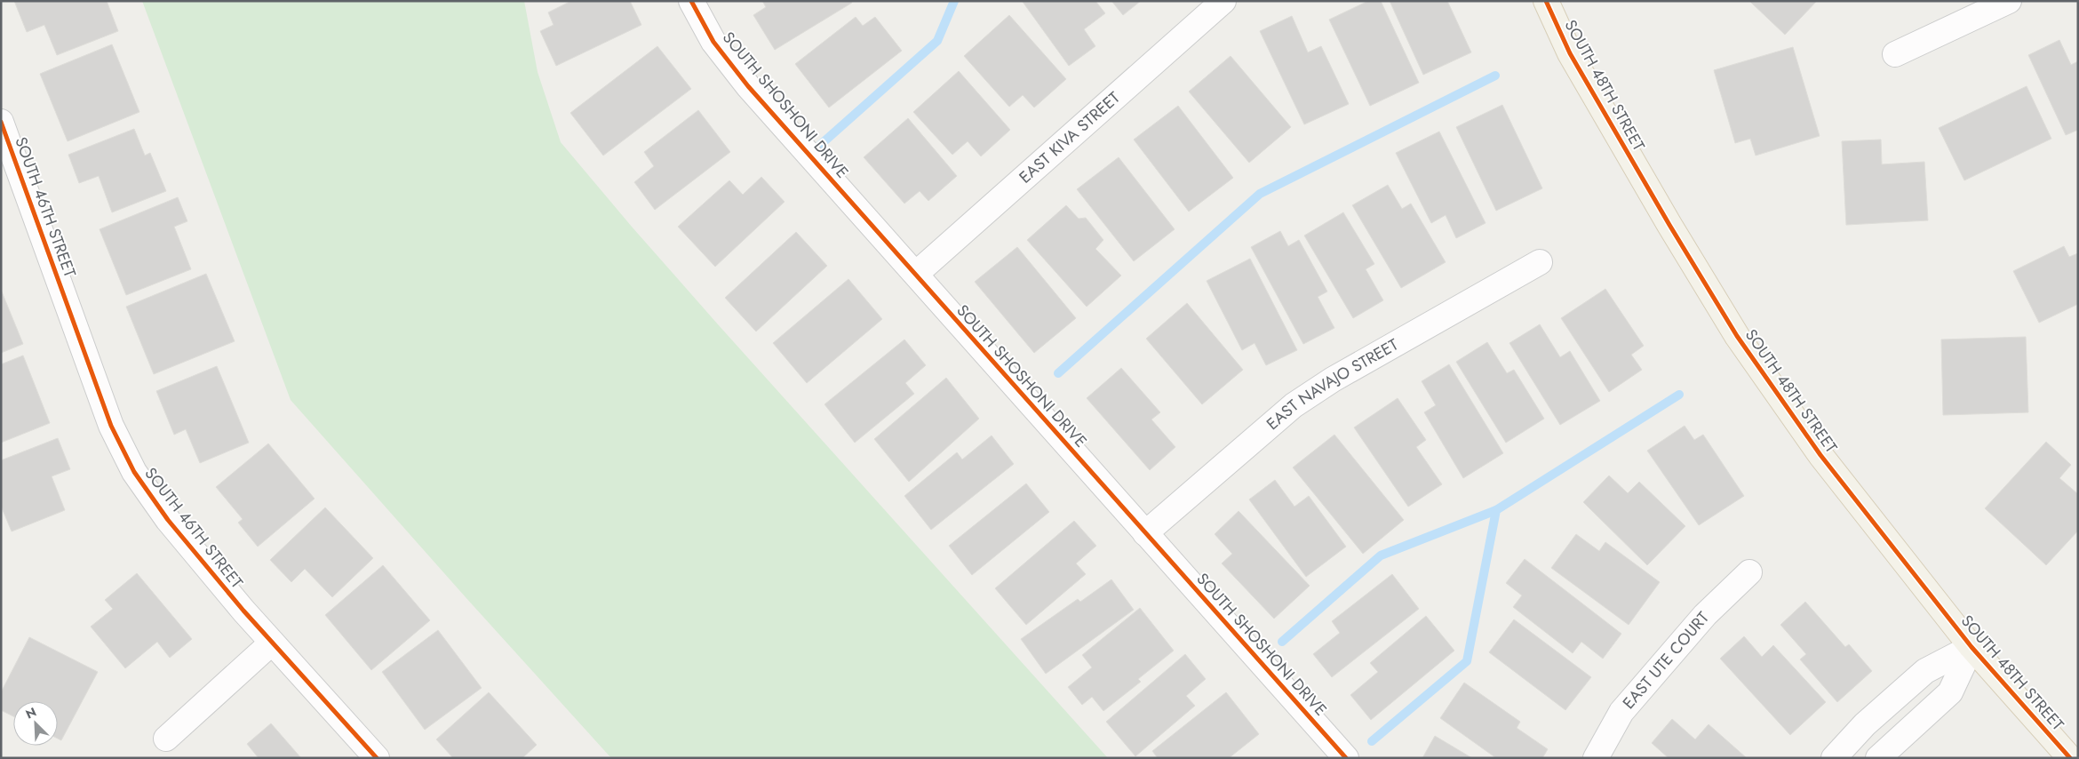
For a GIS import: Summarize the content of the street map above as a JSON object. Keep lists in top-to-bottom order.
{
  "streets": {
    "main road": ["SOUTH 48TH STREET"],
    "street": [
      "SOUTH SHOSHONI DRIVE",
      "EAST KIVA STREET",
      "SOUTH 46TH STREET",
      "EAST NAVAJO STREET",
      "EAST UTE COURT"
    ]
  },
  "crossings": [
    ["SOUTH SHOSHONI DRIVE", "EAST KIVA STREET"],
    ["SOUTH SHOSHONI DRIVE", "EAST NAVAJO STREET"]
  ],
  "north": "top left"
}
